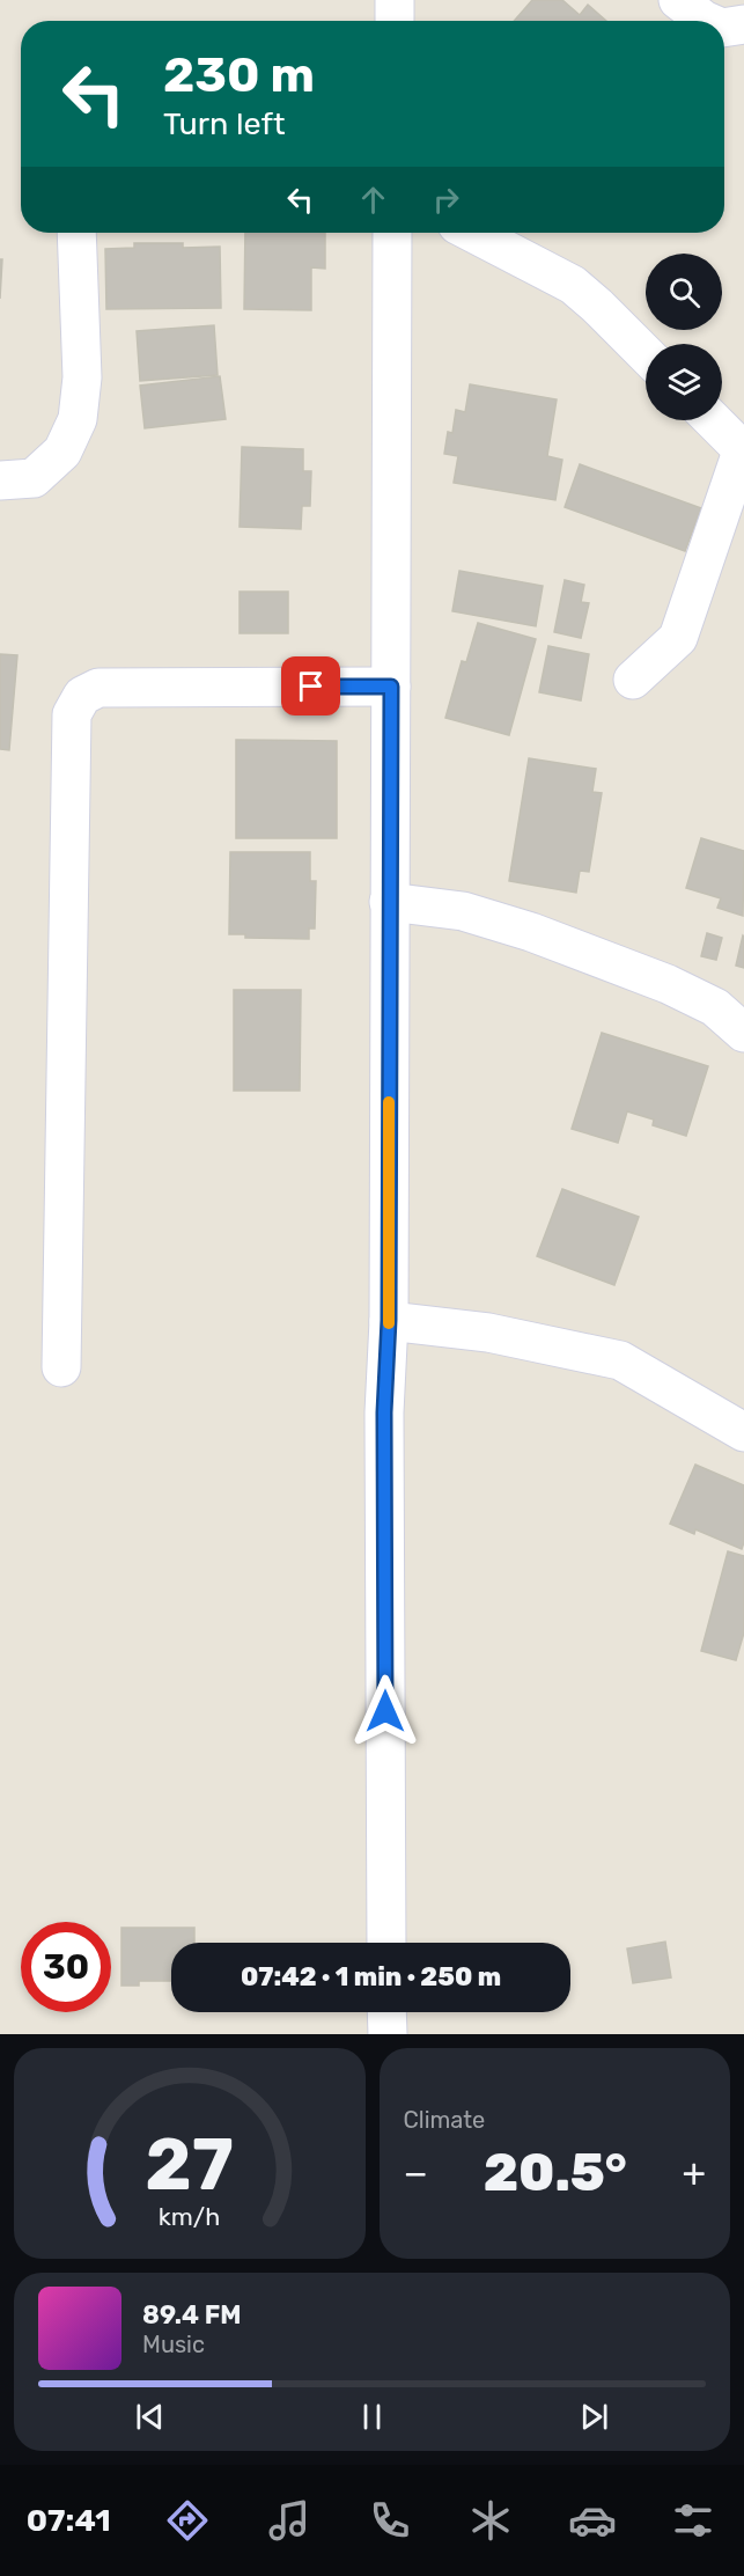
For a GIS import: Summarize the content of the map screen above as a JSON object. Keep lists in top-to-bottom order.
{
  "page": {
    "turn": ["230 m", "Turn left"],
    "limit": "30",
    "trip": "07:42 · 1 min · 250 m",
    "tile": "Climate",
    "heat": ["−", "20.5°", "+"],
    "song": ["89.4 FM", "Music"],
    "tabs": "07:41",
    "gauge": ["27", "km/h"]
  }
}
